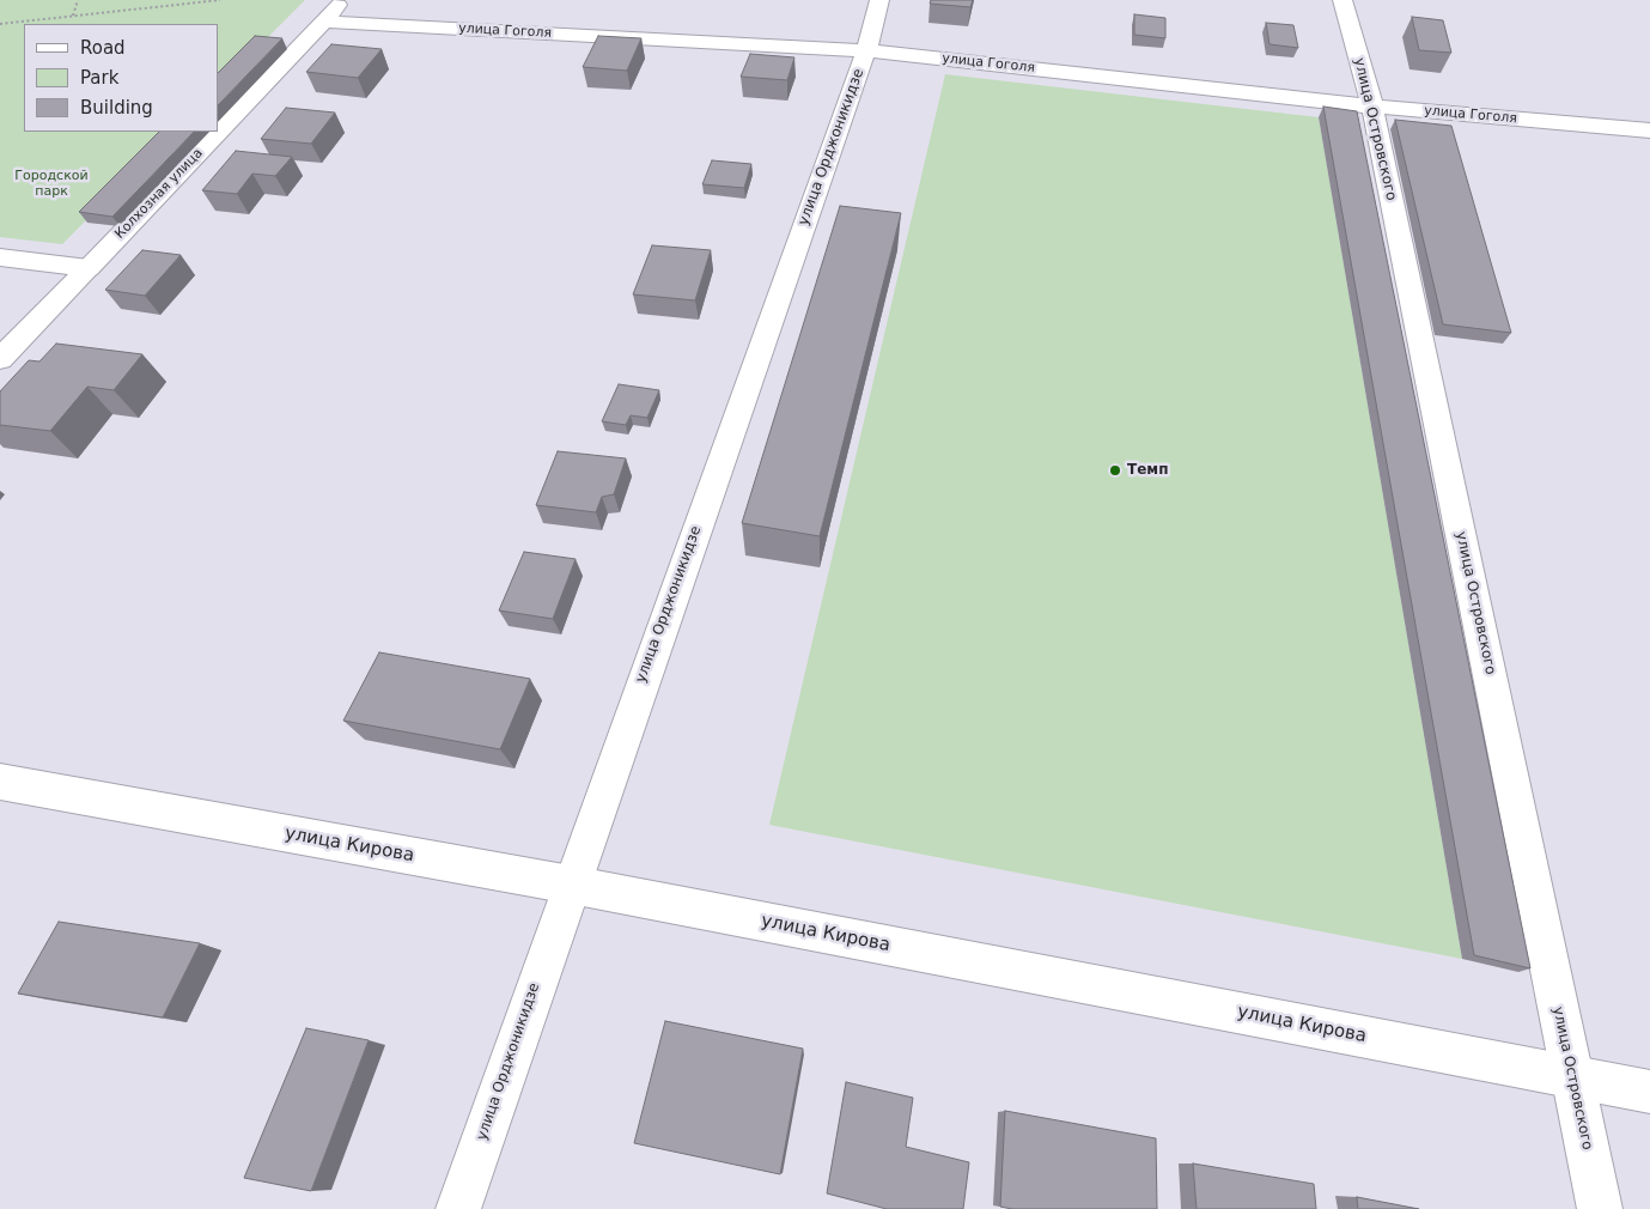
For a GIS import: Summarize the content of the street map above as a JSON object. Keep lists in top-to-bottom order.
{
  "streets": {
    "street": [
      "улица Гоголя",
      "улица Островского",
      "улица Орджоникидзе",
      "Колхозная улица",
      "улица Кирова"
    ]
  },
  "crossings": [
    ["улица Гоголя", "улица Островского"],
    ["улица Гоголя", "улица Орджоникидзе"],
    ["улица Гоголя", "Колхозная улица"],
    ["улица Островского", "улица Кирова"],
    ["улица Орджоникидзе", "улица Кирова"]
  ],
  "parks": ["Городской парк"],
  "places": ["Темп"],
  "legend": ["Road", "Park", "Building"]
}
